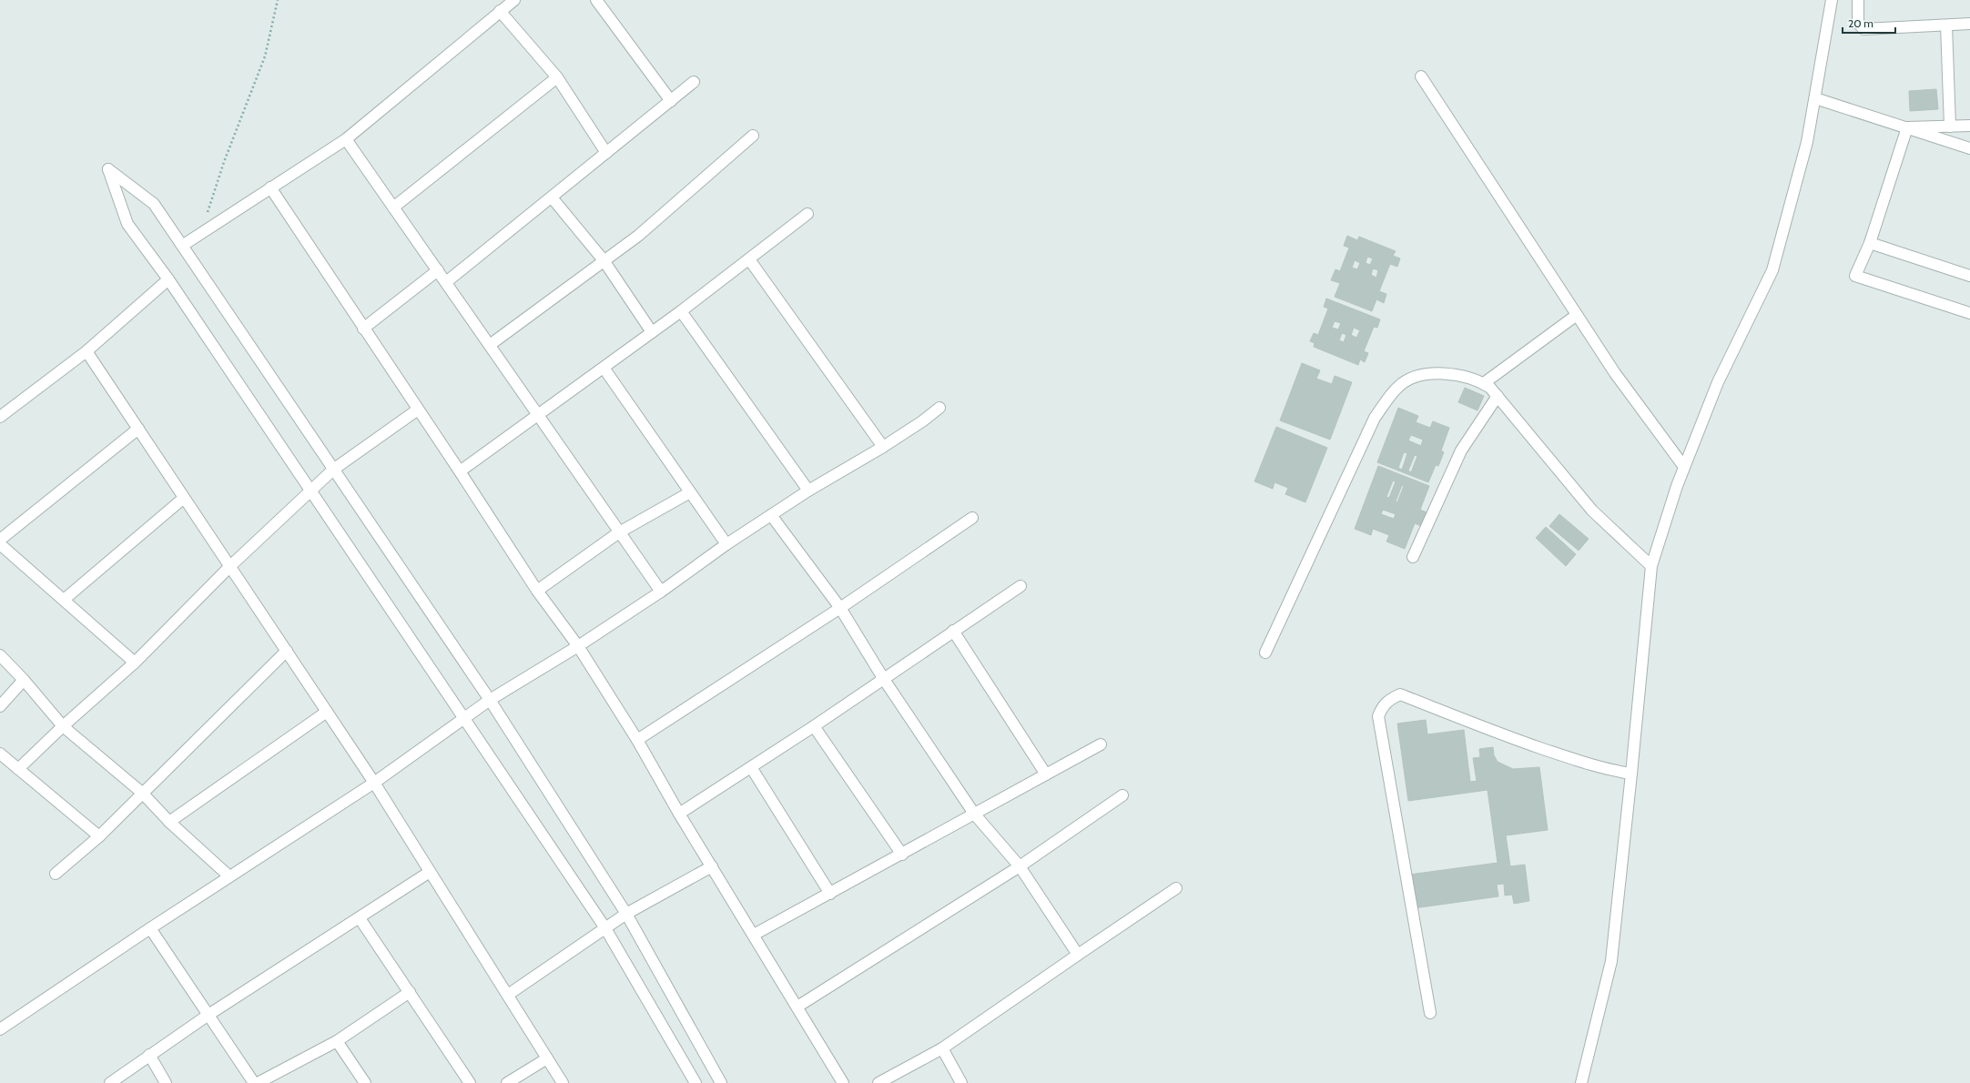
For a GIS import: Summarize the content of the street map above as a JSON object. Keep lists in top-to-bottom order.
{
  "scale_bar": "20 m"
}
